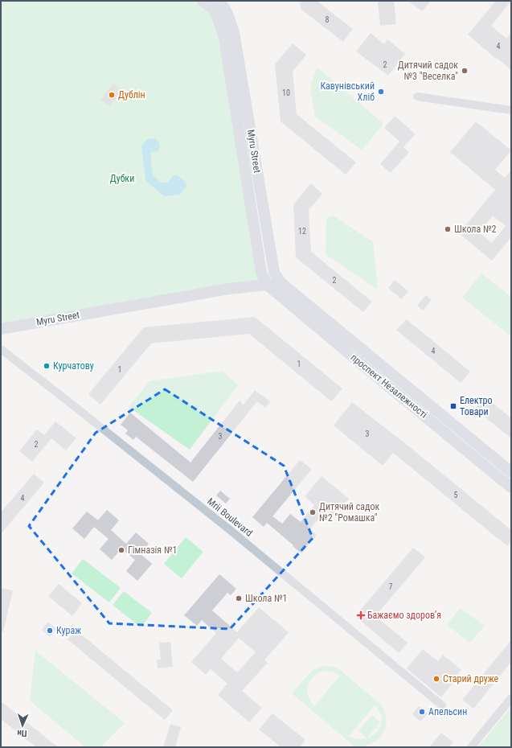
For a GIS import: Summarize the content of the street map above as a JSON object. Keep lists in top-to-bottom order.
{
  "streets": {
    "street": ["Myru Street", "проспект Незалежності", "Mrii Boulevard"]
  },
  "crossings": [
    ["Myru Street", "проспект Незалежності"]
  ],
  "parks": ["Дубки"],
  "places": {
    "other": [
      "Дитячий садок №3 \"Веселка\"",
      "Кавунівський Хліб",
      "Дублін",
      "Школа №2",
      "Курчатову",
      "Дитячий садок №2 \"Ромашка\"",
      "Гімназія №1",
      "Школа №1",
      "Кураж",
      "Старий друже",
      "Апельсин"
    ],
    "transit": ["Електро Товари"],
    "health": ["Бажаємо здоровʼя"]
  },
  "house_numbers": [
    "8",
    "4",
    "2",
    "10",
    "12",
    "2",
    "4",
    "1",
    "1",
    "3",
    "3",
    "2",
    "5",
    "4",
    "7"
  ],
  "north": "bottom"
}
